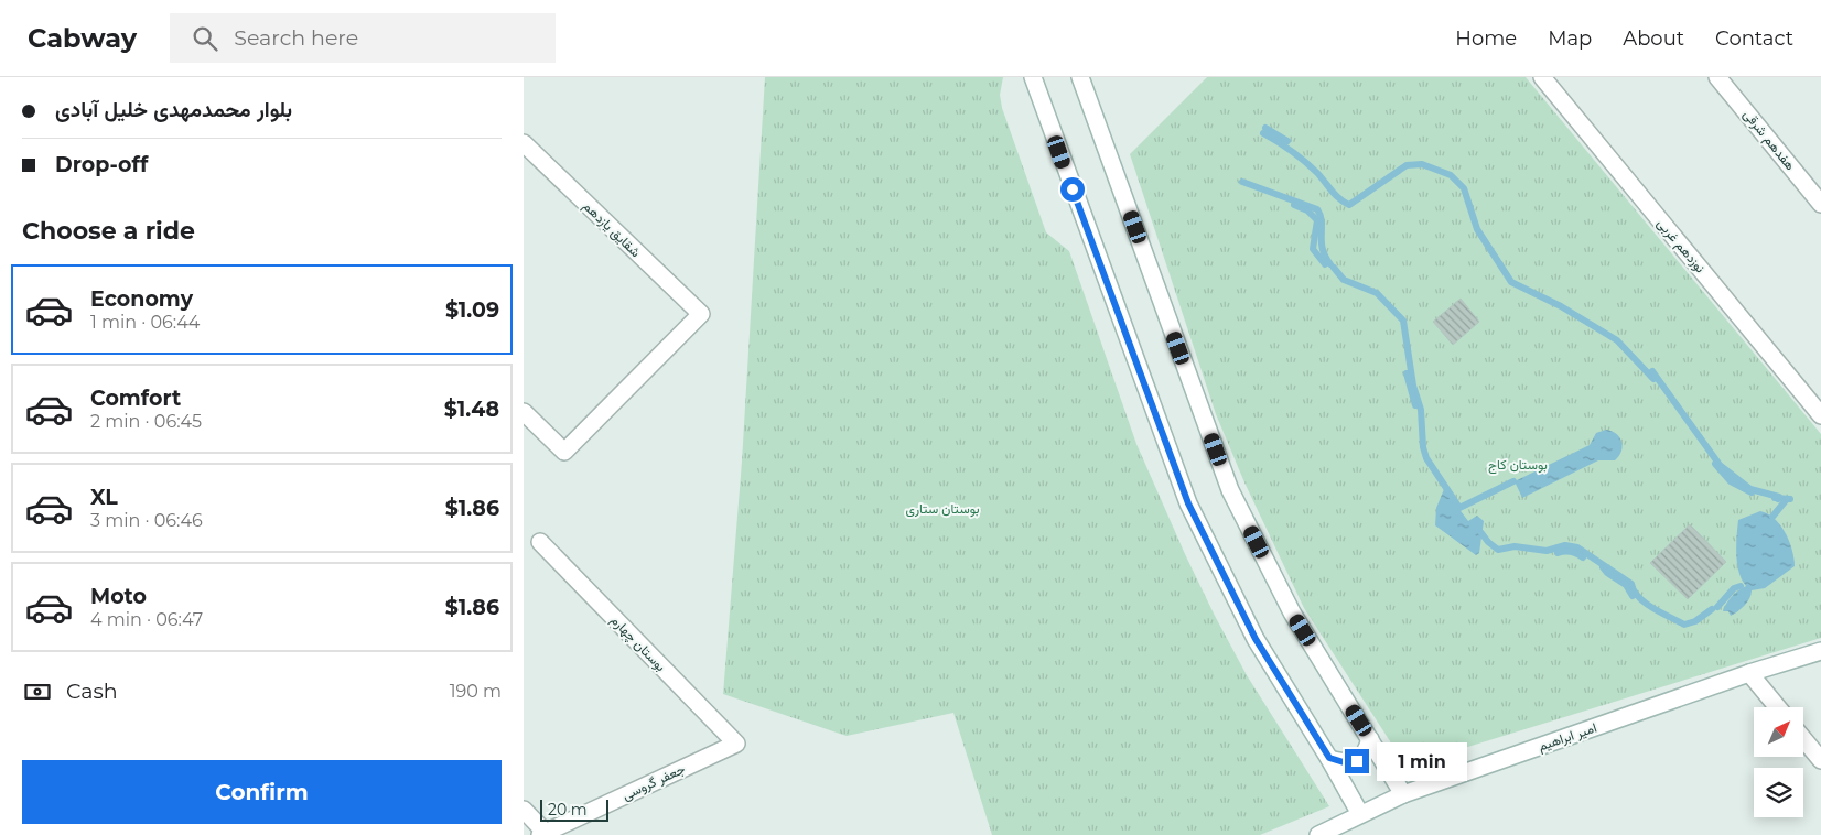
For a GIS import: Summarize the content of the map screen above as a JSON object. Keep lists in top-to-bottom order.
{
  "streets": {
    "main road": [
      "هفدهم شرقی",
      "شقایق یازدهم",
      "نوزدهم غربی",
      "بوستان چهارم",
      "امیر ابراهیم",
      "جعفر گروسی"
    ]
  },
  "crossings": [
    ["بوستان چهارم", "جعفر گروسی"]
  ],
  "parks": ["بوستان کاج", "بوستان ستاری"],
  "scale_bar": "20 m",
  "north": "top right",
  "page": {
    "header": "Cabway",
    "search": "Search here",
    "nav": [
      "Home",
      "Map",
      "About",
      "Contact"
    ],
    "banner": ["بلوار محمدمهدی خلیل آبادی", "Drop-off"],
    "heading": "Choose a ride",
    "list": [
      {
        "name": "Economy",
        "note": "1 min · 06:44",
        "value": "$1.09"
      },
      {
        "name": "Comfort",
        "note": "2 min · 06:45",
        "value": "$1.48"
      },
      {
        "name": "XL",
        "note": "3 min · 06:46",
        "value": "$1.86"
      },
      {
        "name": "Moto",
        "note": "4 min · 06:47",
        "value": "$1.86"
      }
    ],
    "pay": ["Cash", "190 m"],
    "bubble": "1 min",
    "buttons": "Confirm",
    "scale": "20 m"
  }
}
